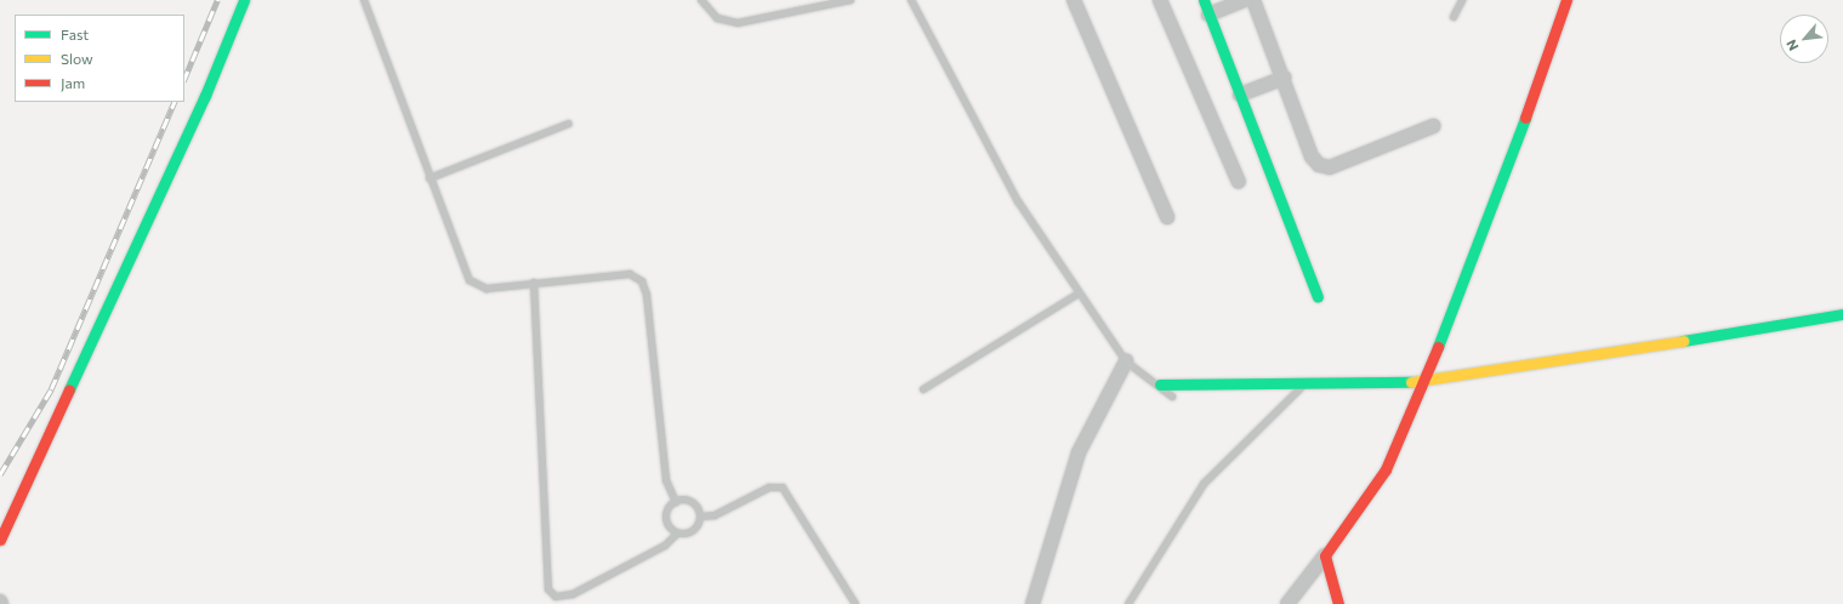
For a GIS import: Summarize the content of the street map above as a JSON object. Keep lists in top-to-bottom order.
{
  "legend": ["Fast", "Slow", "Jam"],
  "north": "bottom left"
}
